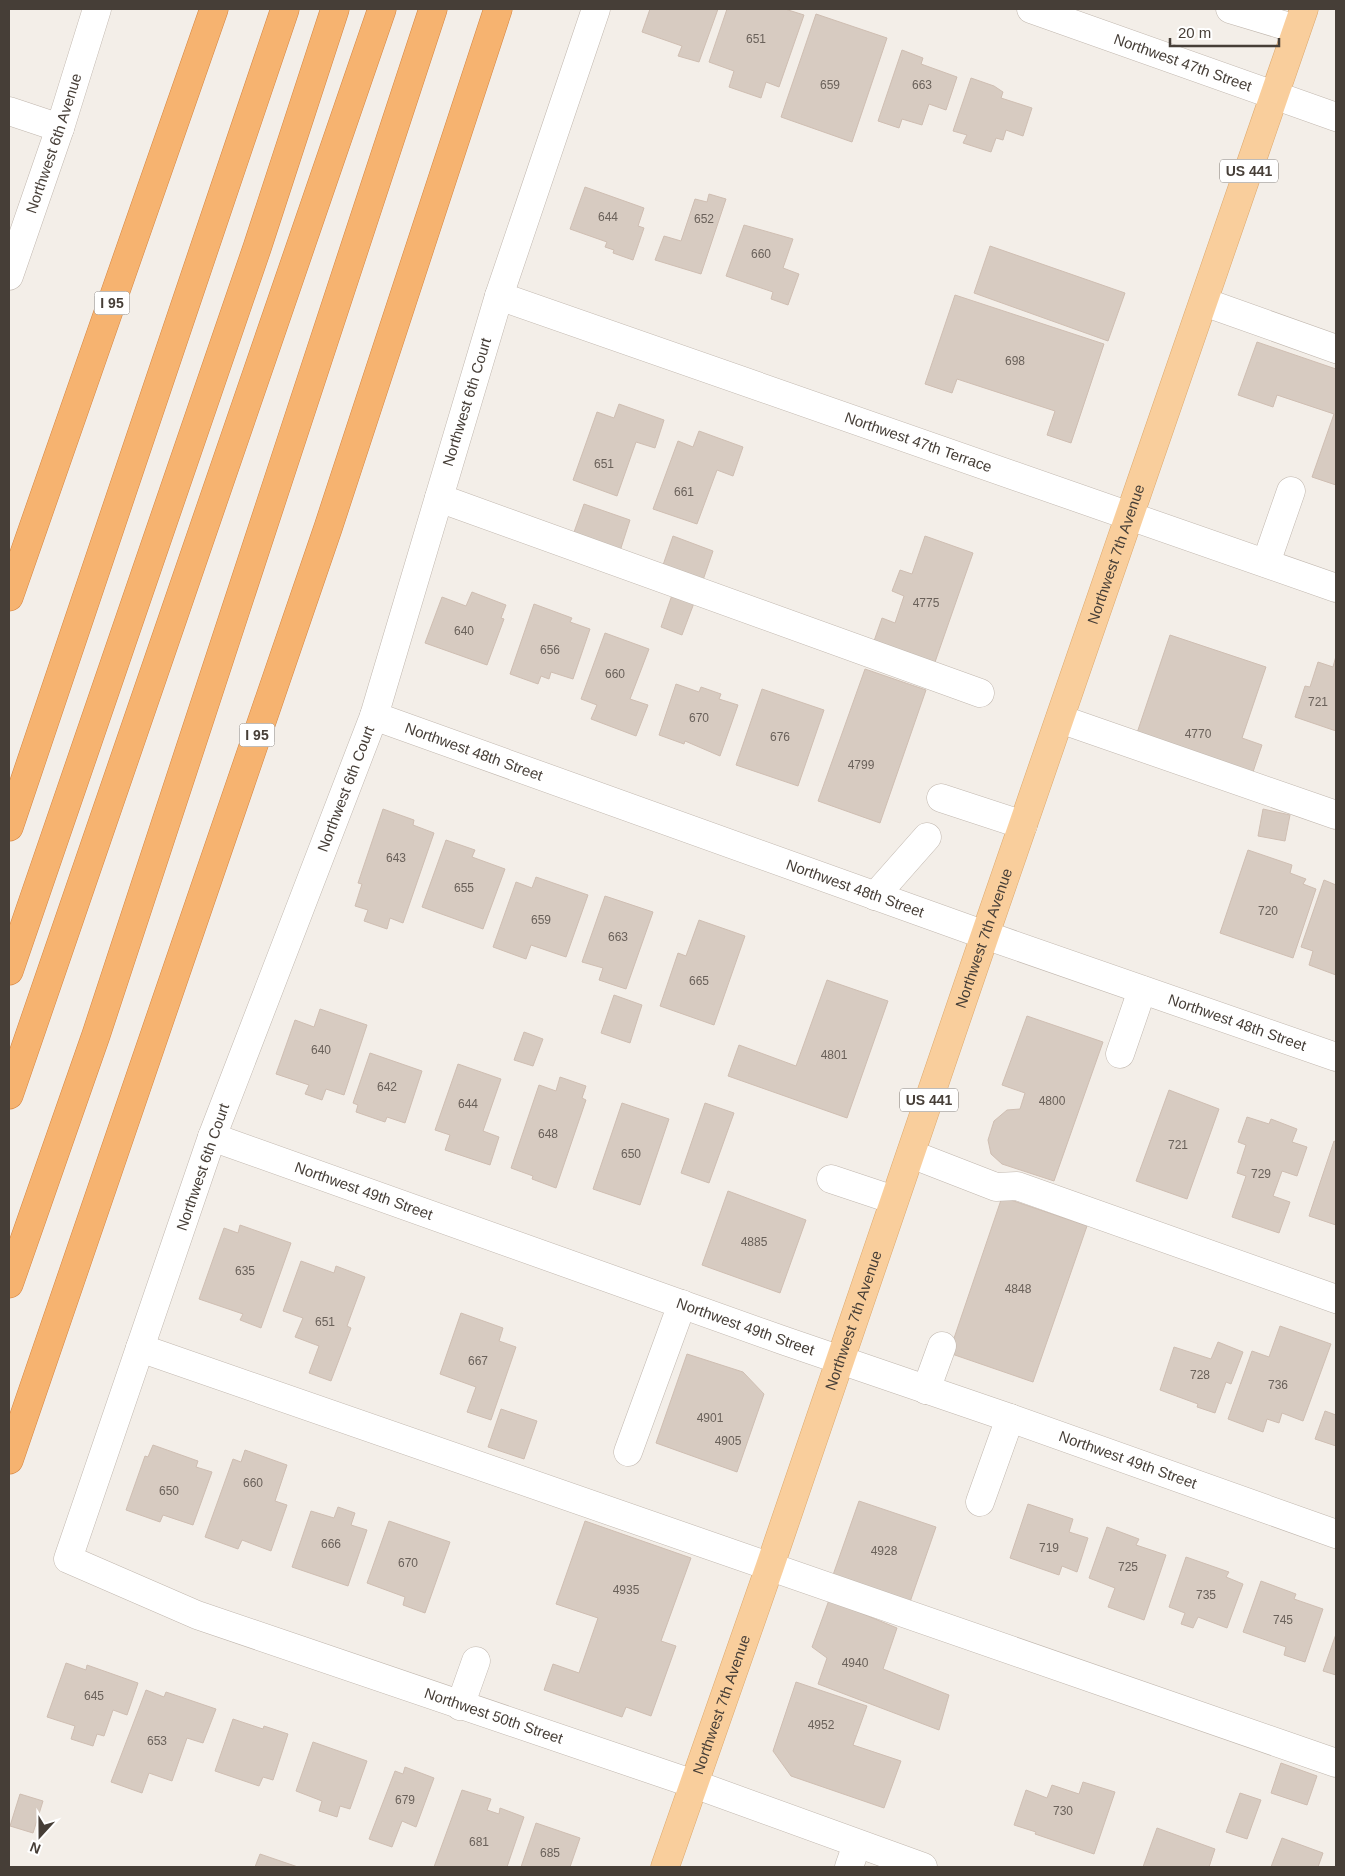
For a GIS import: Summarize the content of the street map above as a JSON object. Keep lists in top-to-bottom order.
{
  "streets": {
    "highway": ["I 95"],
    "main road": ["US 441", "Northwest 7th Avenue"],
    "street": [
      "Northwest 47th Street",
      "Northwest 6th Avenue",
      "Northwest 6th Court",
      "Northwest 47th Terrace",
      "Northwest 48th Street",
      "Northwest 49th Street",
      "Northwest 50th Street"
    ]
  },
  "crossings": [
    ["Northwest 47th Street", "Northwest 7th Avenue"],
    ["Northwest 6th Court", "Northwest 47th Terrace"],
    ["Northwest 6th Court", "Northwest 48th Street"],
    ["Northwest 6th Court", "Northwest 49th Street"],
    ["Northwest 6th Court", "Northwest 50th Street"],
    ["Northwest 47th Terrace", "Northwest 7th Avenue"],
    ["Northwest 7th Avenue", "Northwest 48th Street"],
    ["Northwest 7th Avenue", "Northwest 49th Street"],
    ["Northwest 7th Avenue", "Northwest 50th Street"]
  ],
  "house_numbers": [
    "651",
    "659",
    "663",
    "644",
    "652",
    "660",
    "698",
    "651",
    "661",
    "4775",
    "640",
    "656",
    "660",
    "721",
    "670",
    "4770",
    "676",
    "4799",
    "643",
    "655",
    "720",
    "659",
    "663",
    "665",
    "640",
    "4801",
    "642",
    "4800",
    "644",
    "648",
    "721",
    "650",
    "729",
    "4885",
    "635",
    "4848",
    "651",
    "667",
    "728",
    "736",
    "4901",
    "4905",
    "660",
    "650",
    "666",
    "719",
    "4928",
    "670",
    "725",
    "4935",
    "735",
    "745",
    "4940",
    "645",
    "4952",
    "653",
    "679",
    "730",
    "681",
    "685"
  ],
  "scale_bar": "20 m",
  "north": "bottom"
}
